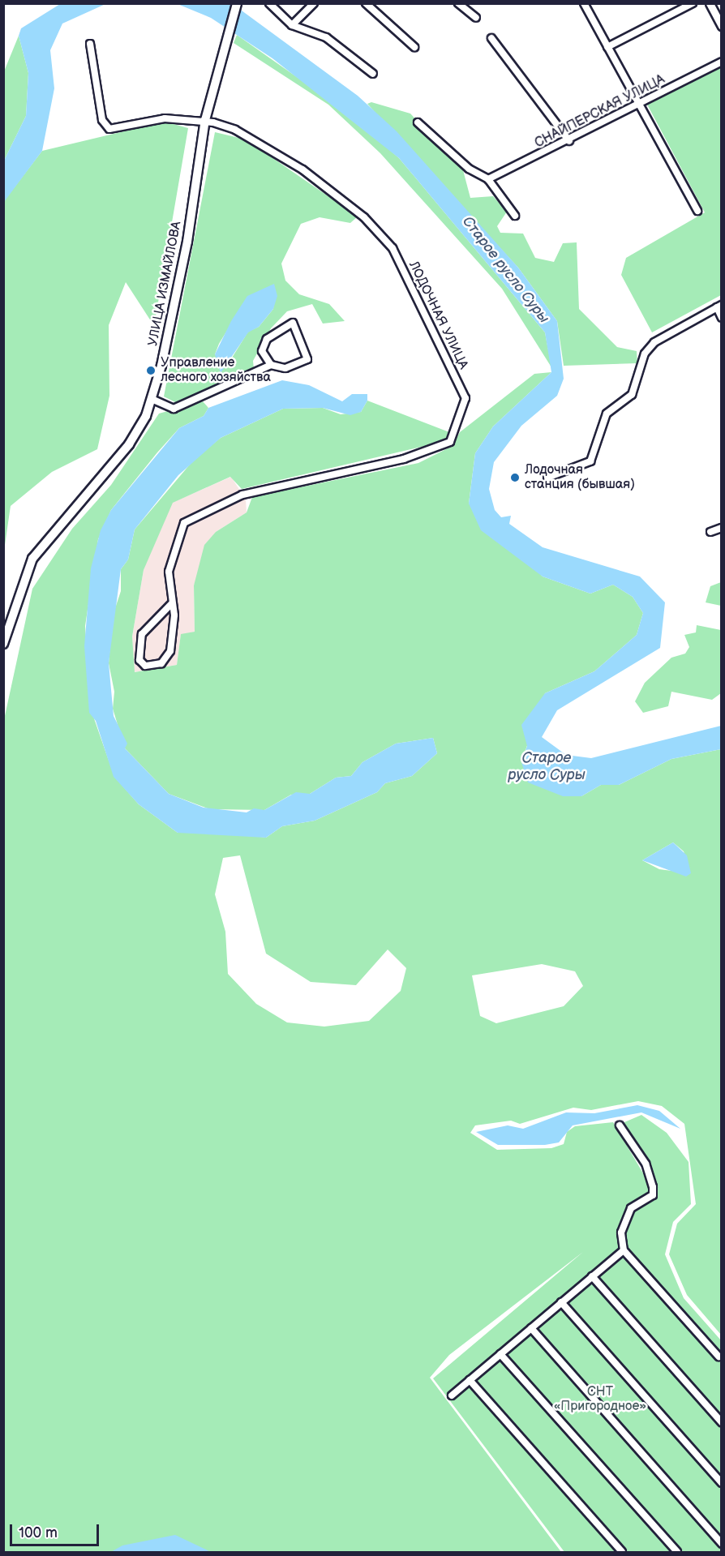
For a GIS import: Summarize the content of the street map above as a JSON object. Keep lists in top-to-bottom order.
{
  "streets": {
    "main road": ["УЛИЦА ИЗМАЙЛОВА"],
    "street": ["СНАЙПЕРСКАЯ УЛИЦА", "ЛОДОЧНАЯ УЛИЦА"]
  },
  "crossings": [
    ["УЛИЦА ИЗМАЙЛОВА", "ЛОДОЧНАЯ УЛИЦА"]
  ],
  "water": ["Старое русло Суры"],
  "parks": ["СНТ «Пригородное»"],
  "places": ["Управление лесного хозяйства", "Лодочная станция (бывшая)"],
  "scale_bar": "100 m"
}
